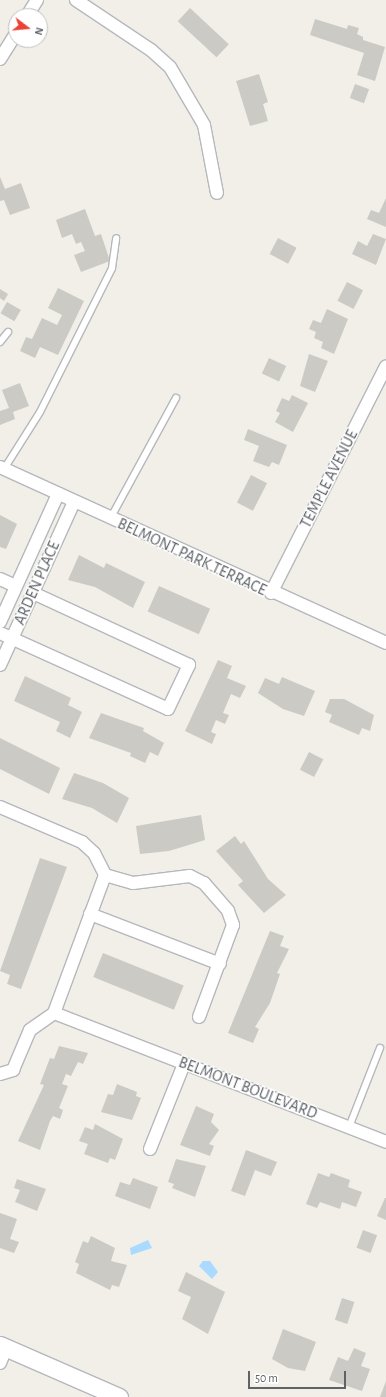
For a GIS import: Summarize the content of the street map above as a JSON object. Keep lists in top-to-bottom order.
{
  "streets": {
    "street": [
      "TEMPLE AVENUE",
      "BELMONT PARK TERRACE",
      "ARDEN PLACE",
      "BELMONT BOULEVARD"
    ]
  },
  "crossings": [
    ["TEMPLE AVENUE", "BELMONT PARK TERRACE"],
    ["BELMONT PARK TERRACE", "ARDEN PLACE"]
  ],
  "scale_bar": "50 m",
  "north": "right"
}
